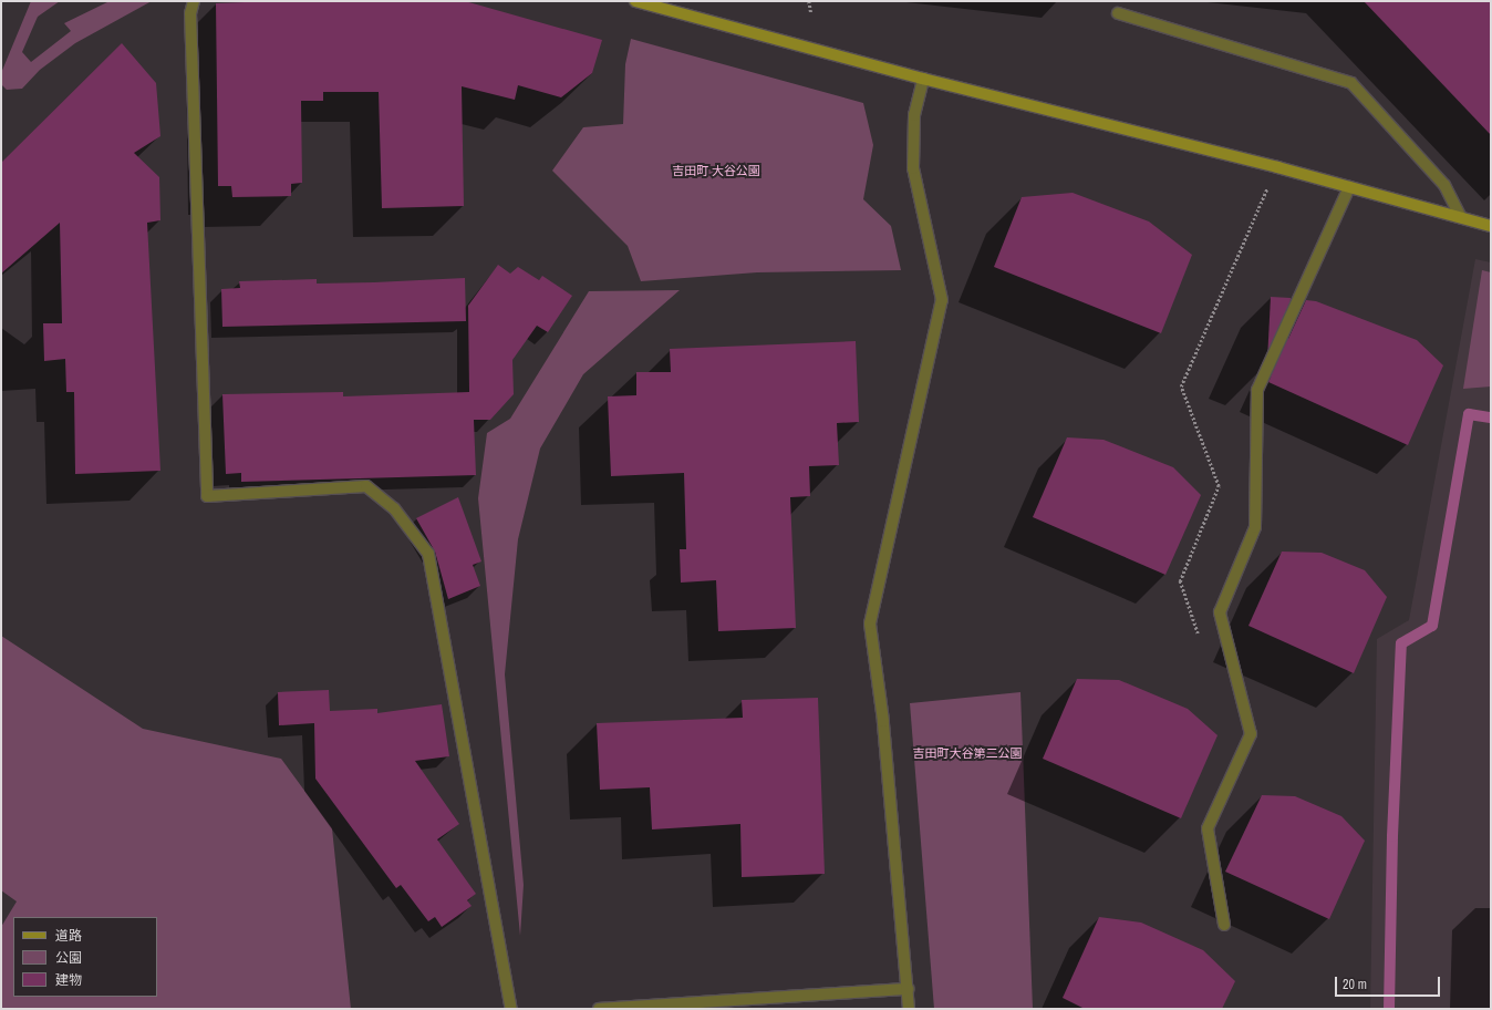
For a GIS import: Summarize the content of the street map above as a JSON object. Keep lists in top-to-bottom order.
{
  "parks": ["吉田町 大谷公園", "吉田町大谷第二公園"],
  "legend": ["道路", "公園", "建物"],
  "scale_bar": "20 m"
}
